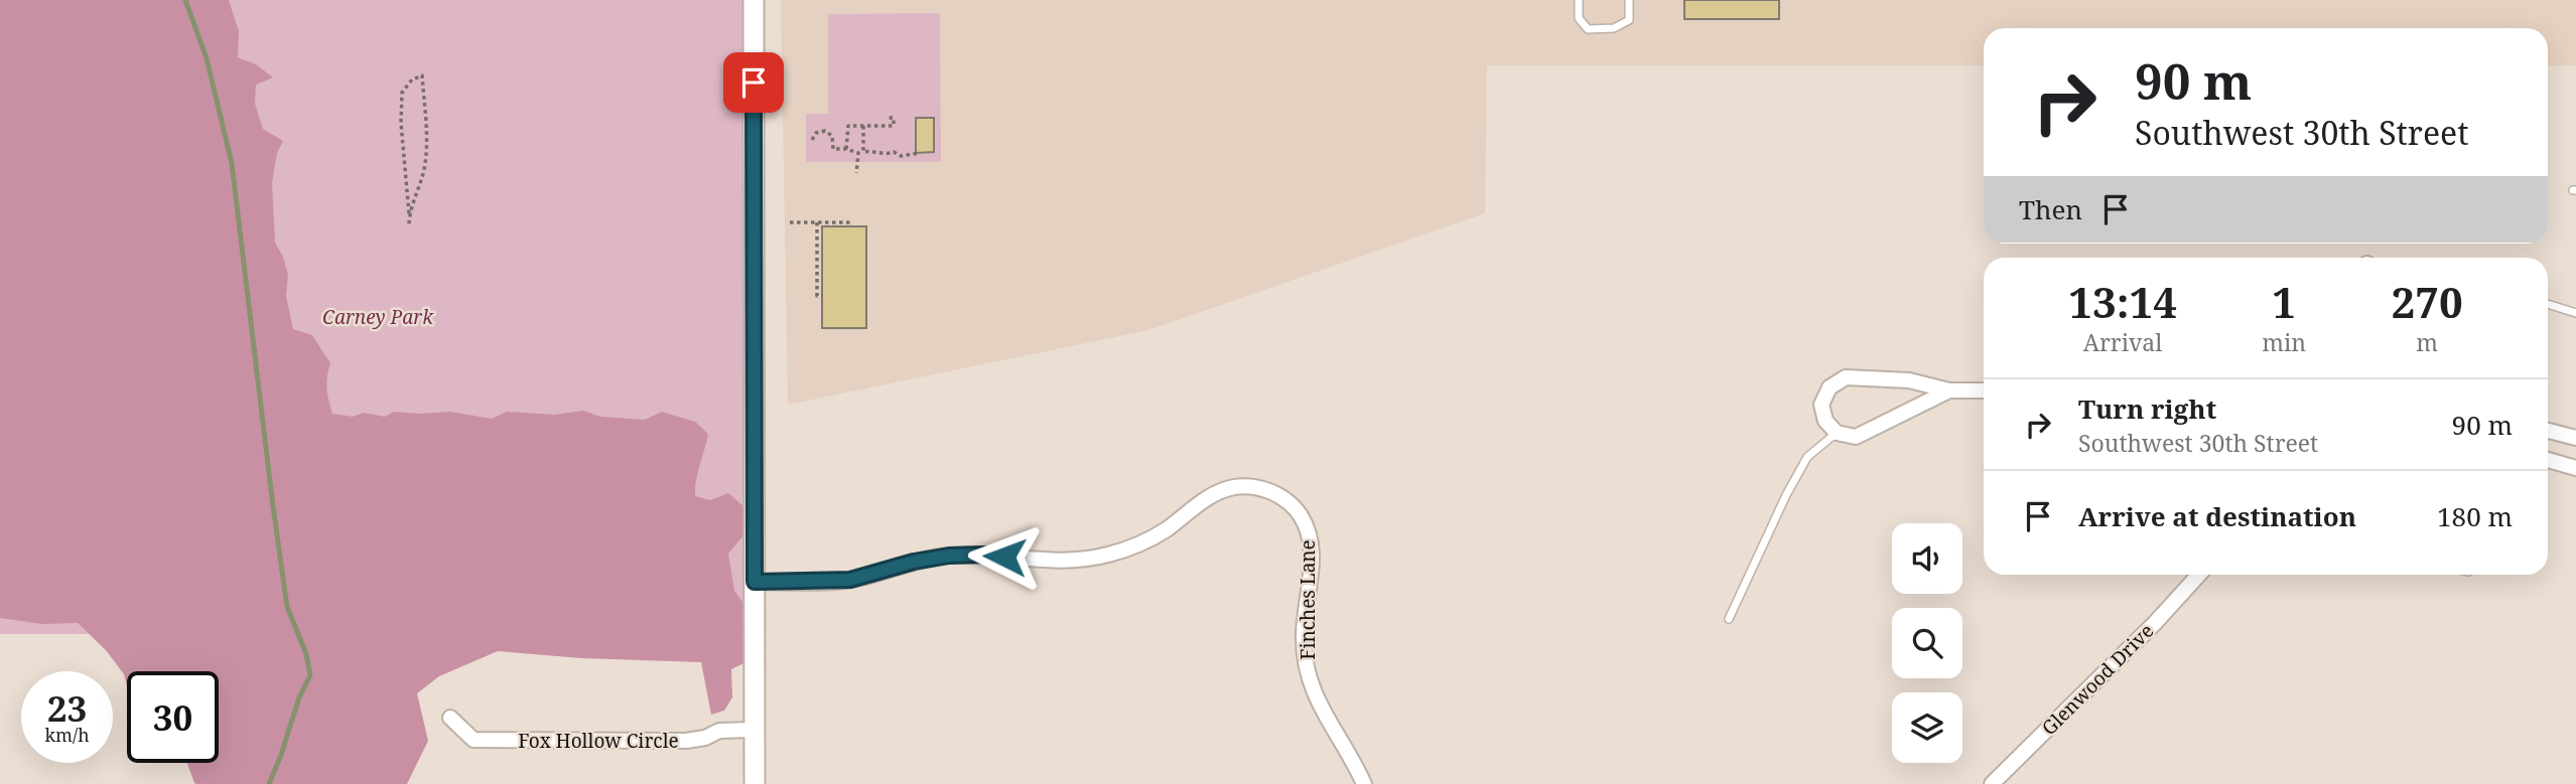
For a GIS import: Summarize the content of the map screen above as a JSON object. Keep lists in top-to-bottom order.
{
  "streets": {
    "street": ["Finches Lane", "Glenwood Drive", "Fox Hollow Circle"]
  },
  "parks": ["Carney Park"],
  "page": {
    "turn": ["90 m", "Southwest 30th Street"],
    "then": "Then",
    "eta": [
      "13:14",
      "Arrival",
      "1",
      "min",
      "270",
      "m"
    ],
    "list": [
      {
        "name": "Turn right",
        "note": "Southwest 30th Street",
        "value": "90 m"
      },
      {
        "name": "Arrive at destination",
        "value": "180 m"
      }
    ],
    "speed": "23 km/h",
    "limit": "30"
  }
}
